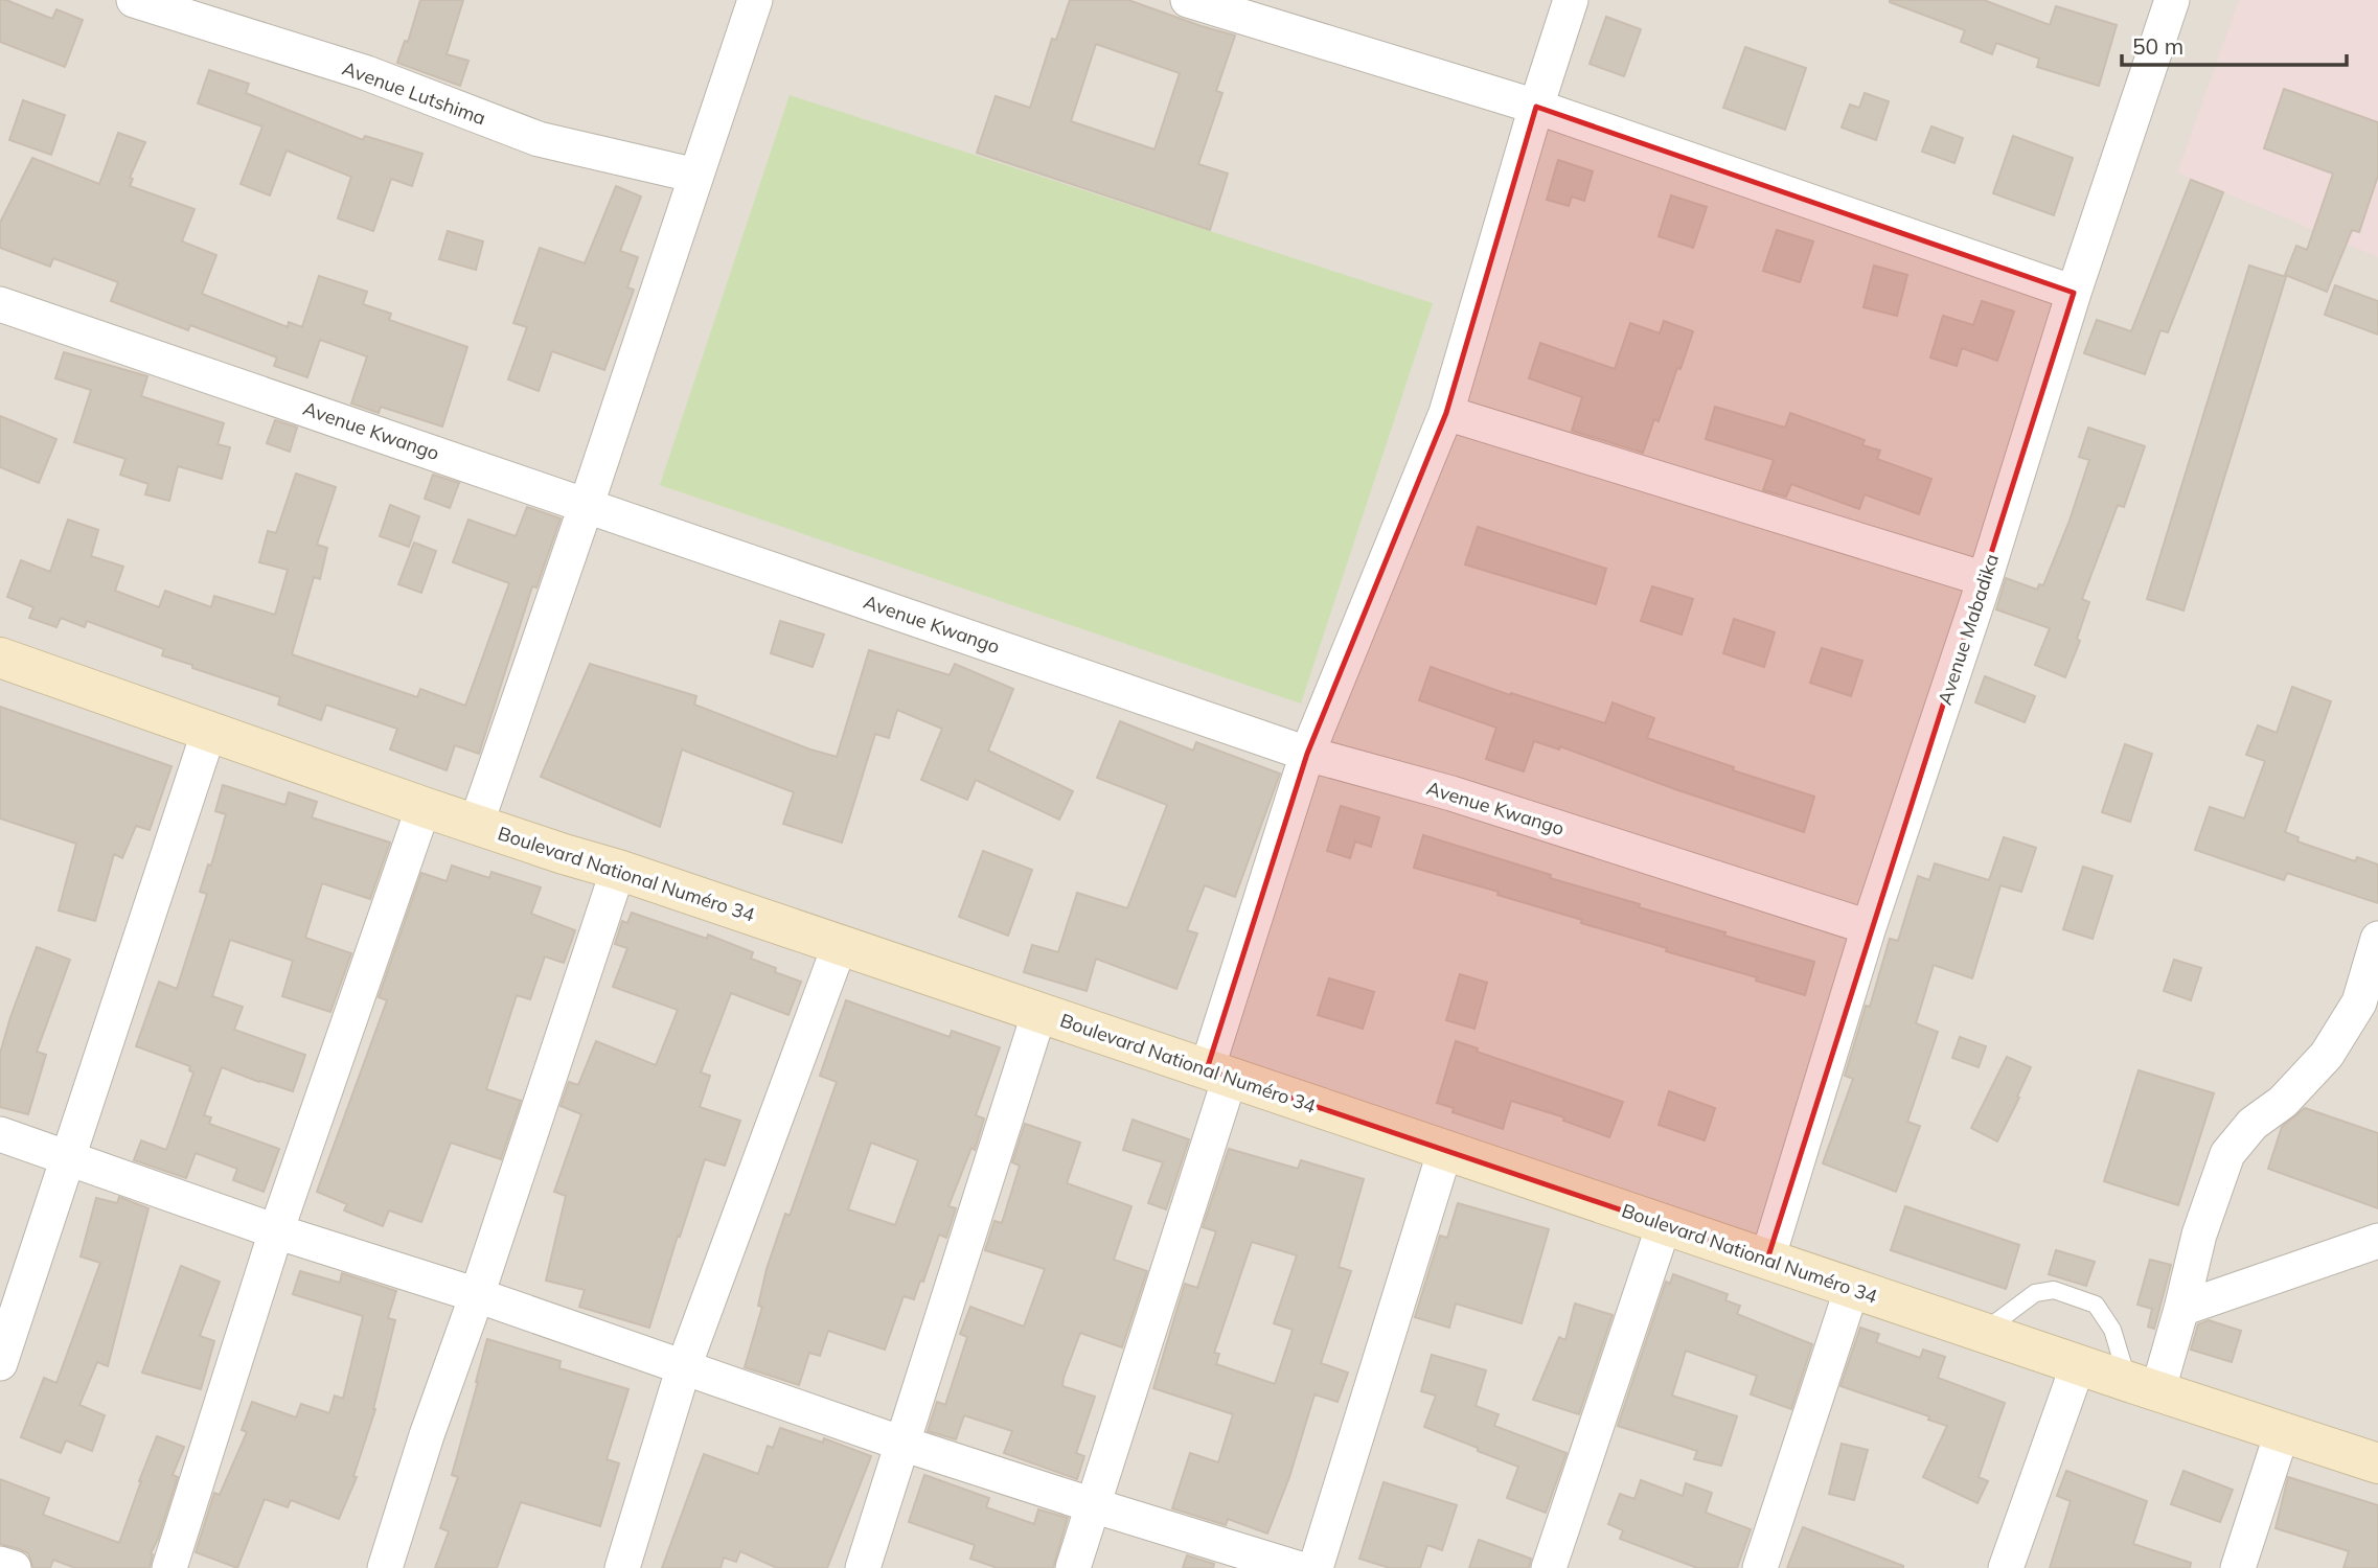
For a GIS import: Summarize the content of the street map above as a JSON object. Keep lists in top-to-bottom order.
{
  "streets": {
    "main road": ["Boulevard National Numéro 34"],
    "street": ["Avenue Lutshima", "Avenue Kwango", "Avenue Mabadika"]
  },
  "crossings": [
    ["Avenue Kwango", "Avenue Mabadika"],
    ["Avenue Mabadika", "Boulevard National Numéro 34"]
  ],
  "scale_bar": "50 m"
}
